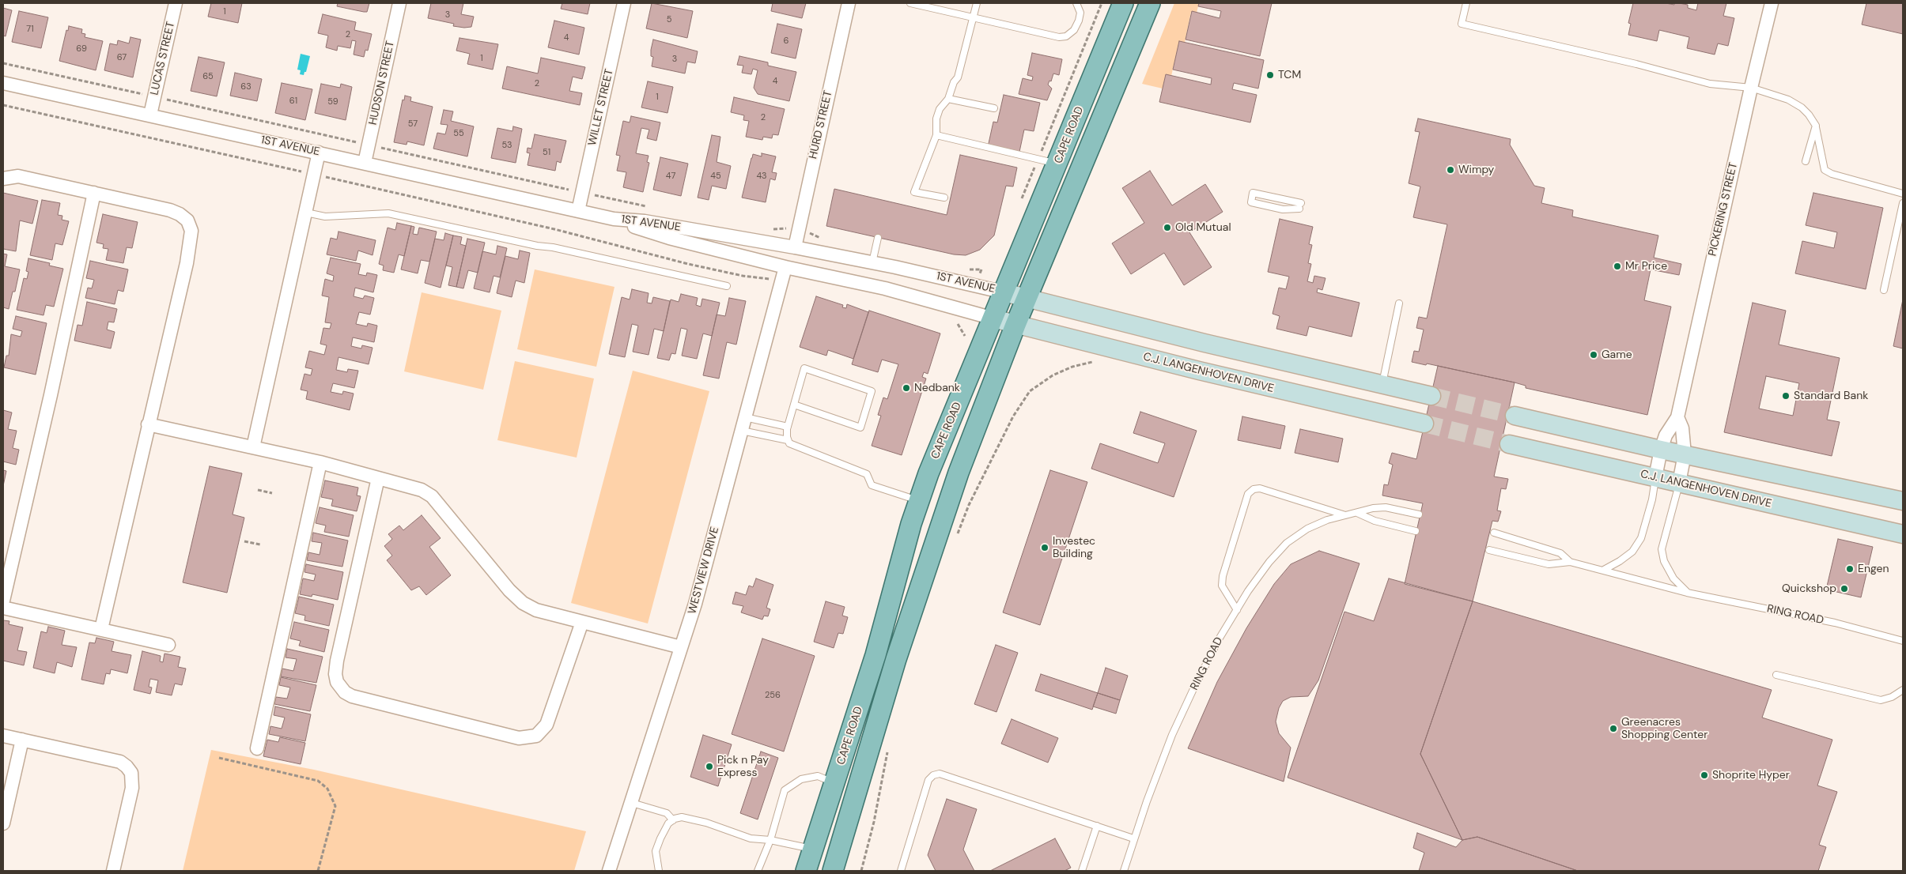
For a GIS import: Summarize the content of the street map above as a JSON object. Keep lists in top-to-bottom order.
{
  "streets": {
    "main road": ["CAPE ROAD", "C.J. LANGENHOVEN DRIVE"],
    "street": [
      "LUCAS STREET",
      "HUDSON STREET",
      "WILLET STREET",
      "HURD STREET",
      "1ST AVENUE",
      "PICKERING STREET",
      "WESTVIEW DRIVE"
    ],
    "lane": ["RING ROAD"]
  },
  "crossings": [
    ["LUCAS STREET", "1ST AVENUE"],
    ["HUDSON STREET", "1ST AVENUE"],
    ["WILLET STREET", "1ST AVENUE"],
    ["HURD STREET", "1ST AVENUE"],
    ["CAPE ROAD", "1ST AVENUE"],
    ["CAPE ROAD", "C.J. LANGENHOVEN DRIVE"],
    ["1ST AVENUE", "C.J. LANGENHOVEN DRIVE"],
    ["1ST AVENUE", "WESTVIEW DRIVE"],
    ["PICKERING STREET", "C.J. LANGENHOVEN DRIVE"]
  ],
  "places": [
    "TCM",
    "Wimpy",
    "Old Mutual",
    "Mr Price",
    "Game",
    "Nedbank",
    "Standard Bank",
    "Investec Building",
    "Engen",
    "Quickshop",
    "Greenacres Shopping Center",
    "Pick n Pay Express",
    "Shoprite Hyper"
  ],
  "house_numbers": [
    "1",
    "3",
    "5",
    "71",
    "2",
    "4",
    "6",
    "69",
    "67",
    "1",
    "3",
    "65",
    "4",
    "2",
    "63",
    "1",
    "61",
    "59",
    "2",
    "57",
    "55",
    "53",
    "51",
    "47",
    "45",
    "43",
    "256"
  ]
}
